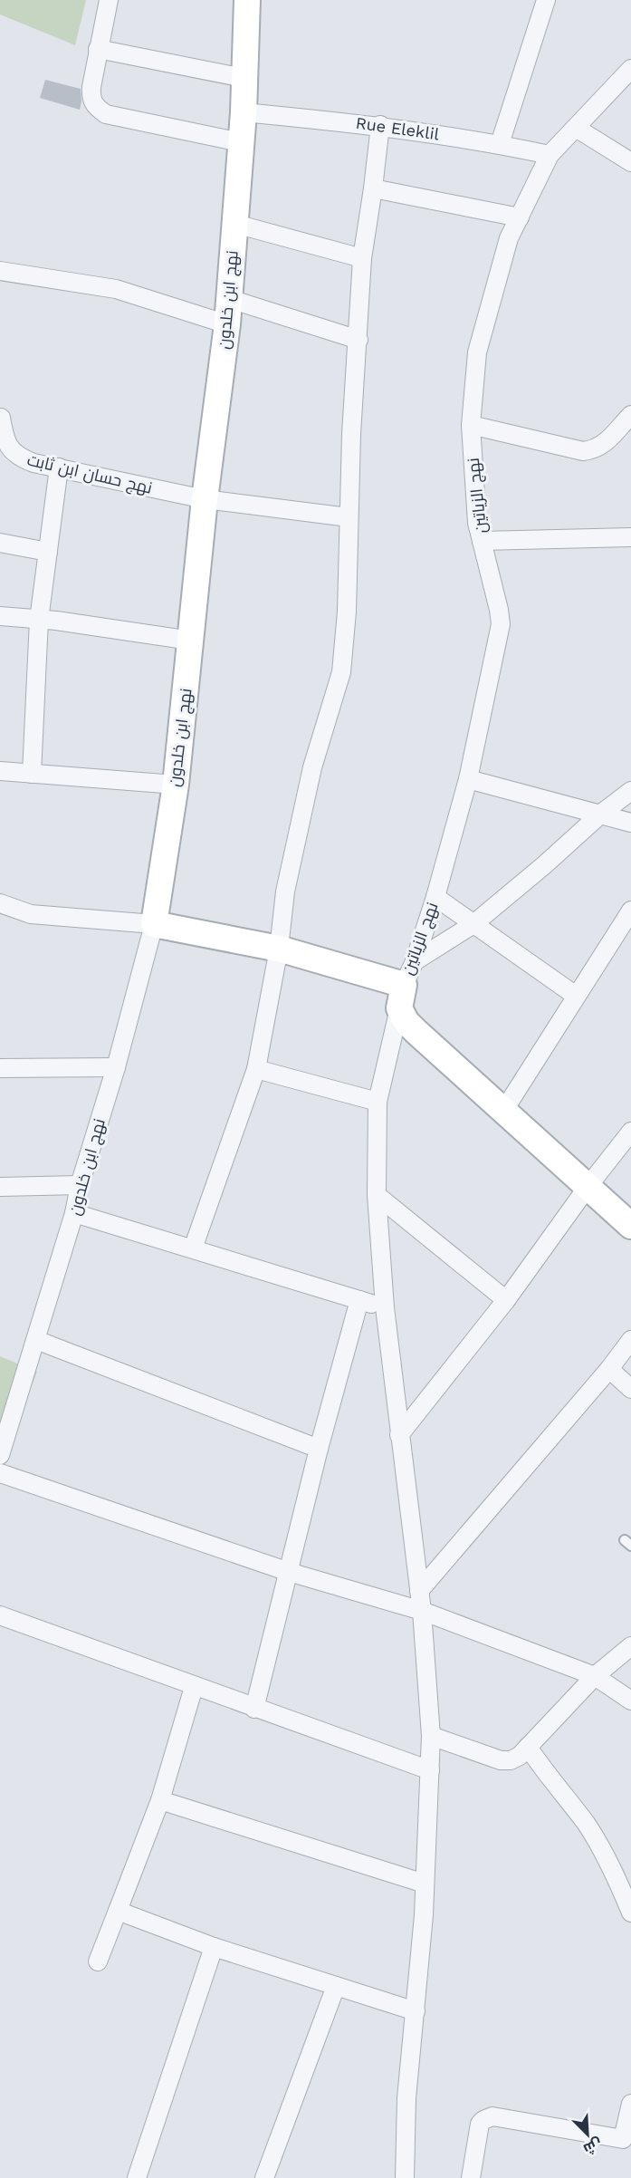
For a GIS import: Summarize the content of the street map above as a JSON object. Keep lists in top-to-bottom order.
{
  "streets": {
    "street": [
      "Rue Eleklil",
      "نهج ابن خلدون",
      "نهج حسان ابن ثابت",
      "نهج الزياتين"
    ]
  },
  "crossings": [
    ["Rue Eleklil", "نهج ابن خلدون"],
    ["Rue Eleklil", "نهج الزياتين"],
    ["نهج ابن خلدون", "نهج حسان ابن ثابت"]
  ],
  "north": "bottom right"
}
